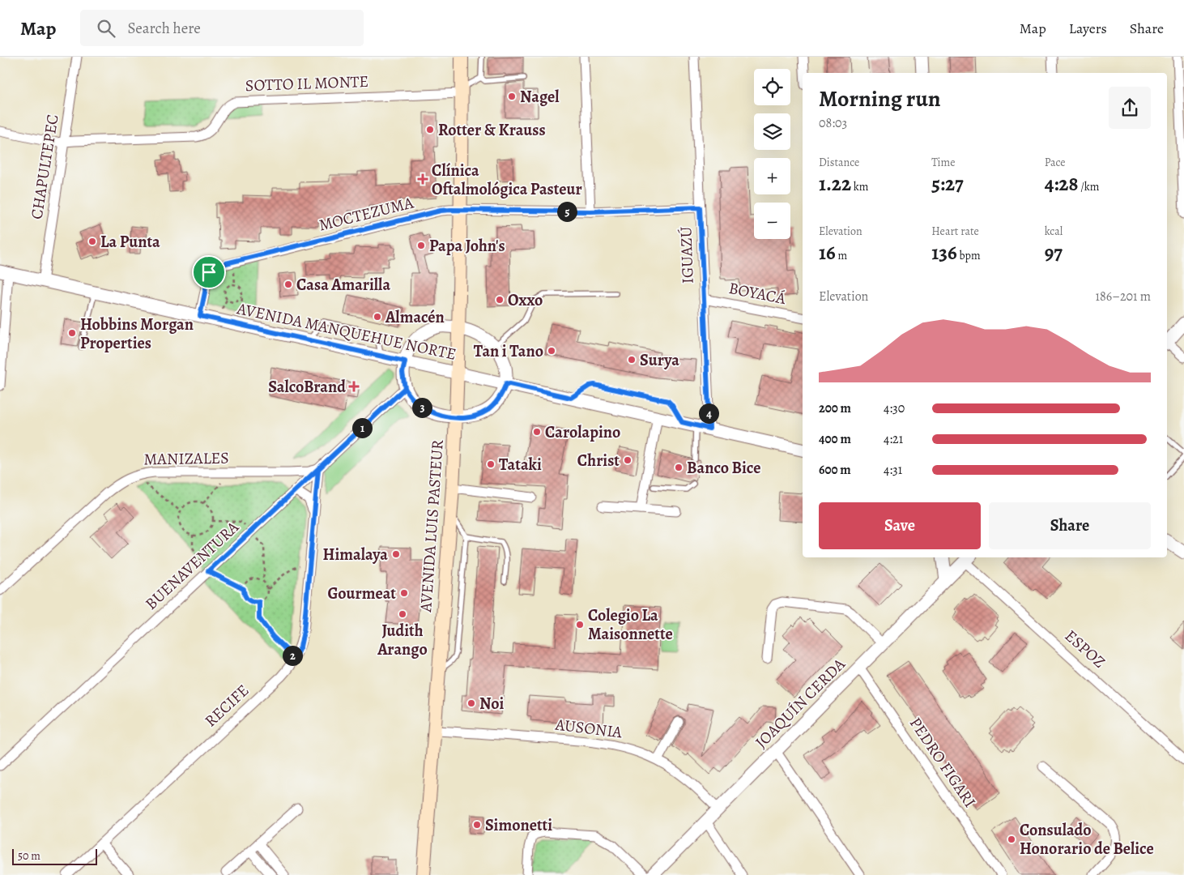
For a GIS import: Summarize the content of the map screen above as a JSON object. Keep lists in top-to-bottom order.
{
  "streets": {
    "main road": ["AVENIDA LUIS PASTEUR"],
    "street": [
      "SOTTO IL MONTE",
      "CHAPULTEPEC",
      "MOCTEZUMA",
      "IGUAZÚ",
      "BOYACÁ",
      "AVENIDA MANQUEHUE NORTE",
      "MANIZALES",
      "BUENAVENTURA",
      "ESPOZ",
      "JOAQUÍN CERDA",
      "RECIFE",
      "AUSONIA",
      "PEDRO FIGARI"
    ]
  },
  "crossings": [
    ["SOTTO IL MONTE", "CHAPULTEPEC"],
    ["SOTTO IL MONTE", "AVENIDA LUIS PASTEUR"],
    ["CHAPULTEPEC", "AVENIDA MANQUEHUE NORTE"],
    ["MOCTEZUMA", "IGUAZÚ"],
    ["MOCTEZUMA", "AVENIDA MANQUEHUE NORTE"],
    ["MOCTEZUMA", "AVENIDA LUIS PASTEUR"],
    ["IGUAZÚ", "BOYACÁ"],
    ["IGUAZÚ", "AVENIDA MANQUEHUE NORTE"],
    ["AVENIDA MANQUEHUE NORTE", "AVENIDA LUIS PASTEUR"],
    ["MANIZALES", "BUENAVENTURA"],
    ["MANIZALES", "RECIFE"],
    ["AVENIDA LUIS PASTEUR", "AUSONIA"],
    ["BUENAVENTURA", "RECIFE"],
    ["ESPOZ", "JOAQUÍN CERDA"],
    ["JOAQUÍN CERDA", "AUSONIA"],
    ["JOAQUÍN CERDA", "PEDRO FIGARI"]
  ],
  "places": {
    "other": [
      "Nagel",
      "Rotter & Krauss",
      "La Punta",
      "Papa John's",
      "Casa Amarilla",
      "Oxxo",
      "Almacén",
      "Hobbins Morgan Properties",
      "Tan i Tano",
      "Surya",
      "Carolapino",
      "Christ",
      "Tataki",
      "Banco Bice",
      "Himalaya",
      "Gourmeat",
      "Judith Arango",
      "Colegio La Maisonnette",
      "Noi",
      "Simonetti",
      "Consulado Honorario de Belice"
    ],
    "health": ["Clínica Oftalmológica Pasteur", "SalcoBrand"]
  },
  "scale_bar": "50 m",
  "page": {
    "header": "Map",
    "search": "Search here",
    "nav": ["Map", "Layers", "Share"],
    "map_buttons": ["+", "−"],
    "heading": ["Morning run", "08:03"],
    "stats": [
      ["Distance", "1.22 km"],
      ["Time", "5:27"],
      ["Pace", "4:28 /km"],
      ["Elevation", "16 m"],
      ["Heart rate", "136 bpm"],
      ["kcal", "97"]
    ],
    "pins": [
      "5",
      "3",
      "4",
      "1",
      "2"
    ],
    "chart": ["Elevation", "186–201 m"],
    "list": [
      {
        "name": "200 m",
        "note": "4:30"
      },
      {
        "name": "400 m",
        "note": "4:21"
      },
      {
        "name": "600 m",
        "note": "4:31"
      }
    ],
    "buttons": ["Save", "Share"],
    "scale": "50 m"
  }
}
